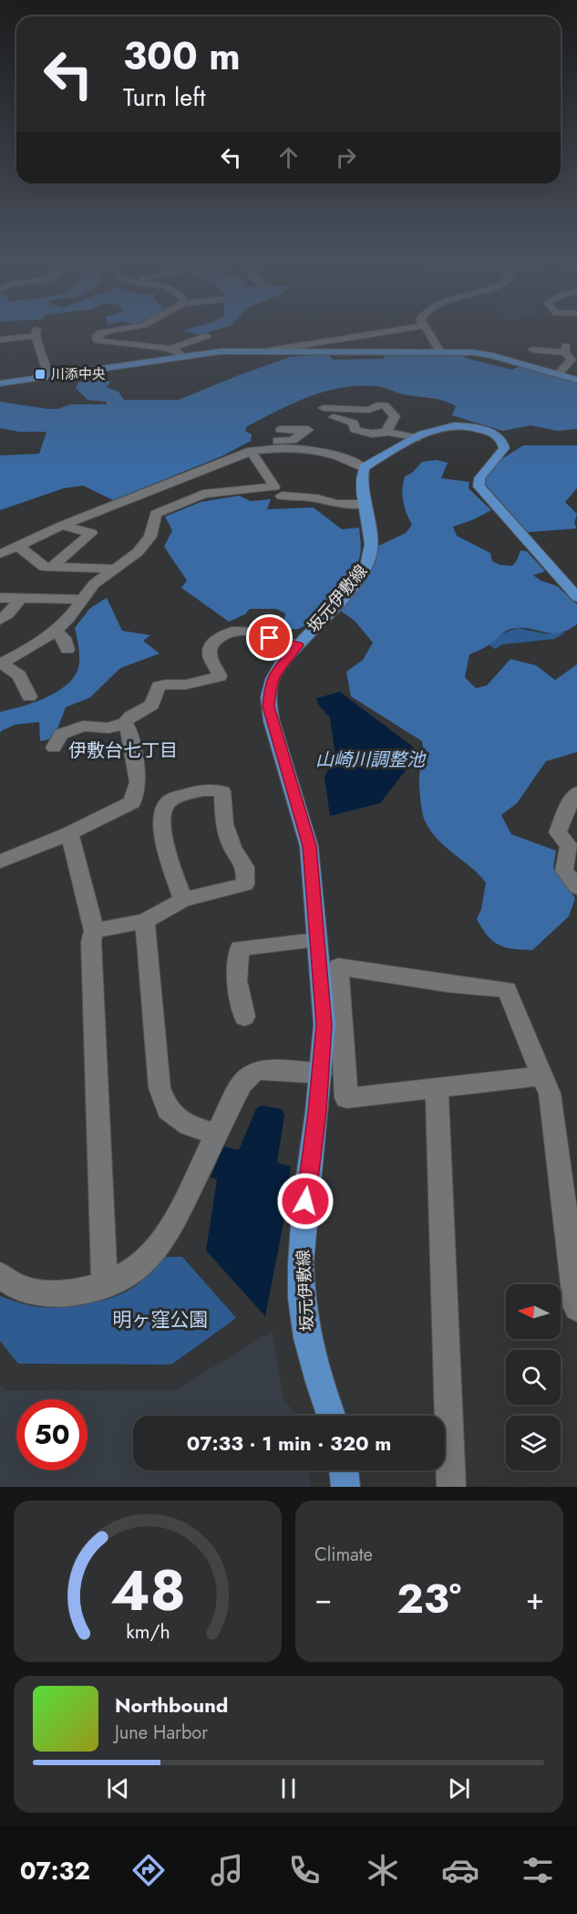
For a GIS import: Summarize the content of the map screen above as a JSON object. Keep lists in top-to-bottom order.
{
  "streets": {
    "main road": ["坂元伊敷線"]
  },
  "districts": ["伊敷台七丁目"],
  "water": ["山崎川調整池"],
  "parks": ["明ヶ窪公園"],
  "places": {
    "transit": ["川添中央"]
  },
  "north": "left",
  "page": {
    "turn": ["300 m", "Turn left"],
    "limit": "50",
    "trip": "07:33 · 1 min · 320 m",
    "tile": "Climate",
    "heat": ["−", "23°", "+"],
    "song": ["Northbound", "June Harbor"],
    "tabs": "07:32",
    "gauge": ["48", "km/h"]
  }
}
